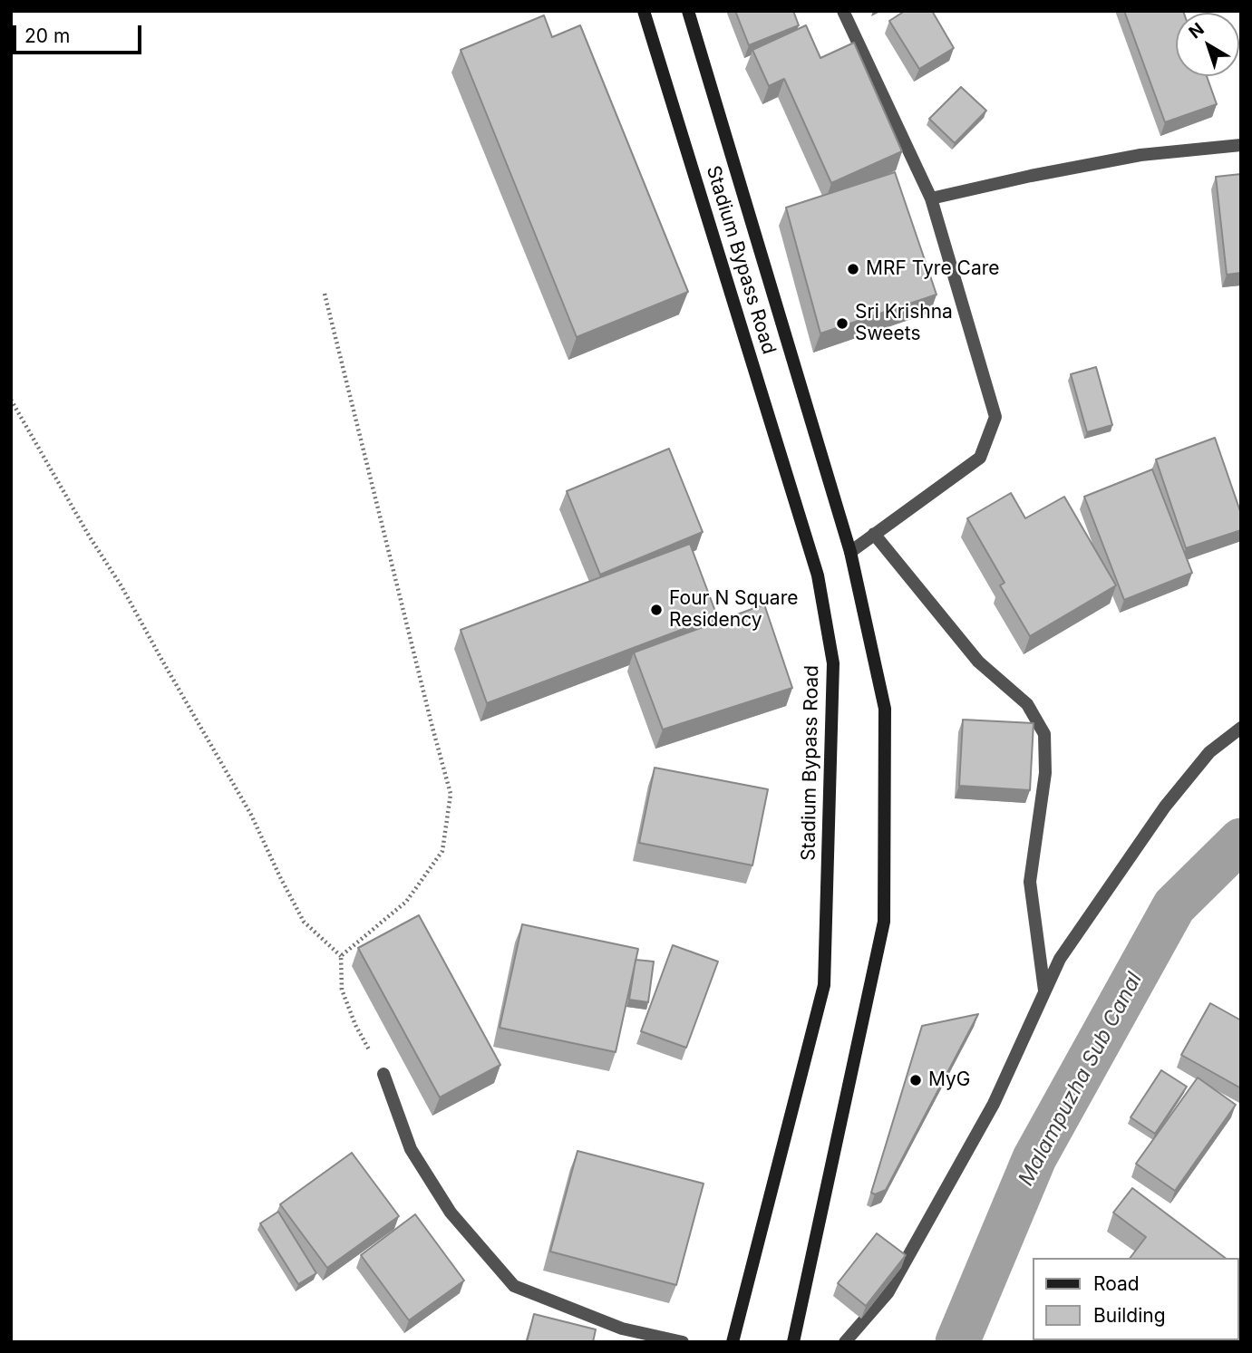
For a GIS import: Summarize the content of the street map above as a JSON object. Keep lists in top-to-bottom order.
{
  "streets": {
    "street": ["Stadium Bypass Road"]
  },
  "water": ["Malampuzha Sub Canal"],
  "places": [
    "MRF Tyre Care",
    "Sri Krishna Sweets",
    "Four N Square Residency",
    "MyG"
  ],
  "legend": ["Road", "Building"],
  "scale_bar": "20 m",
  "north": "top left"
}
